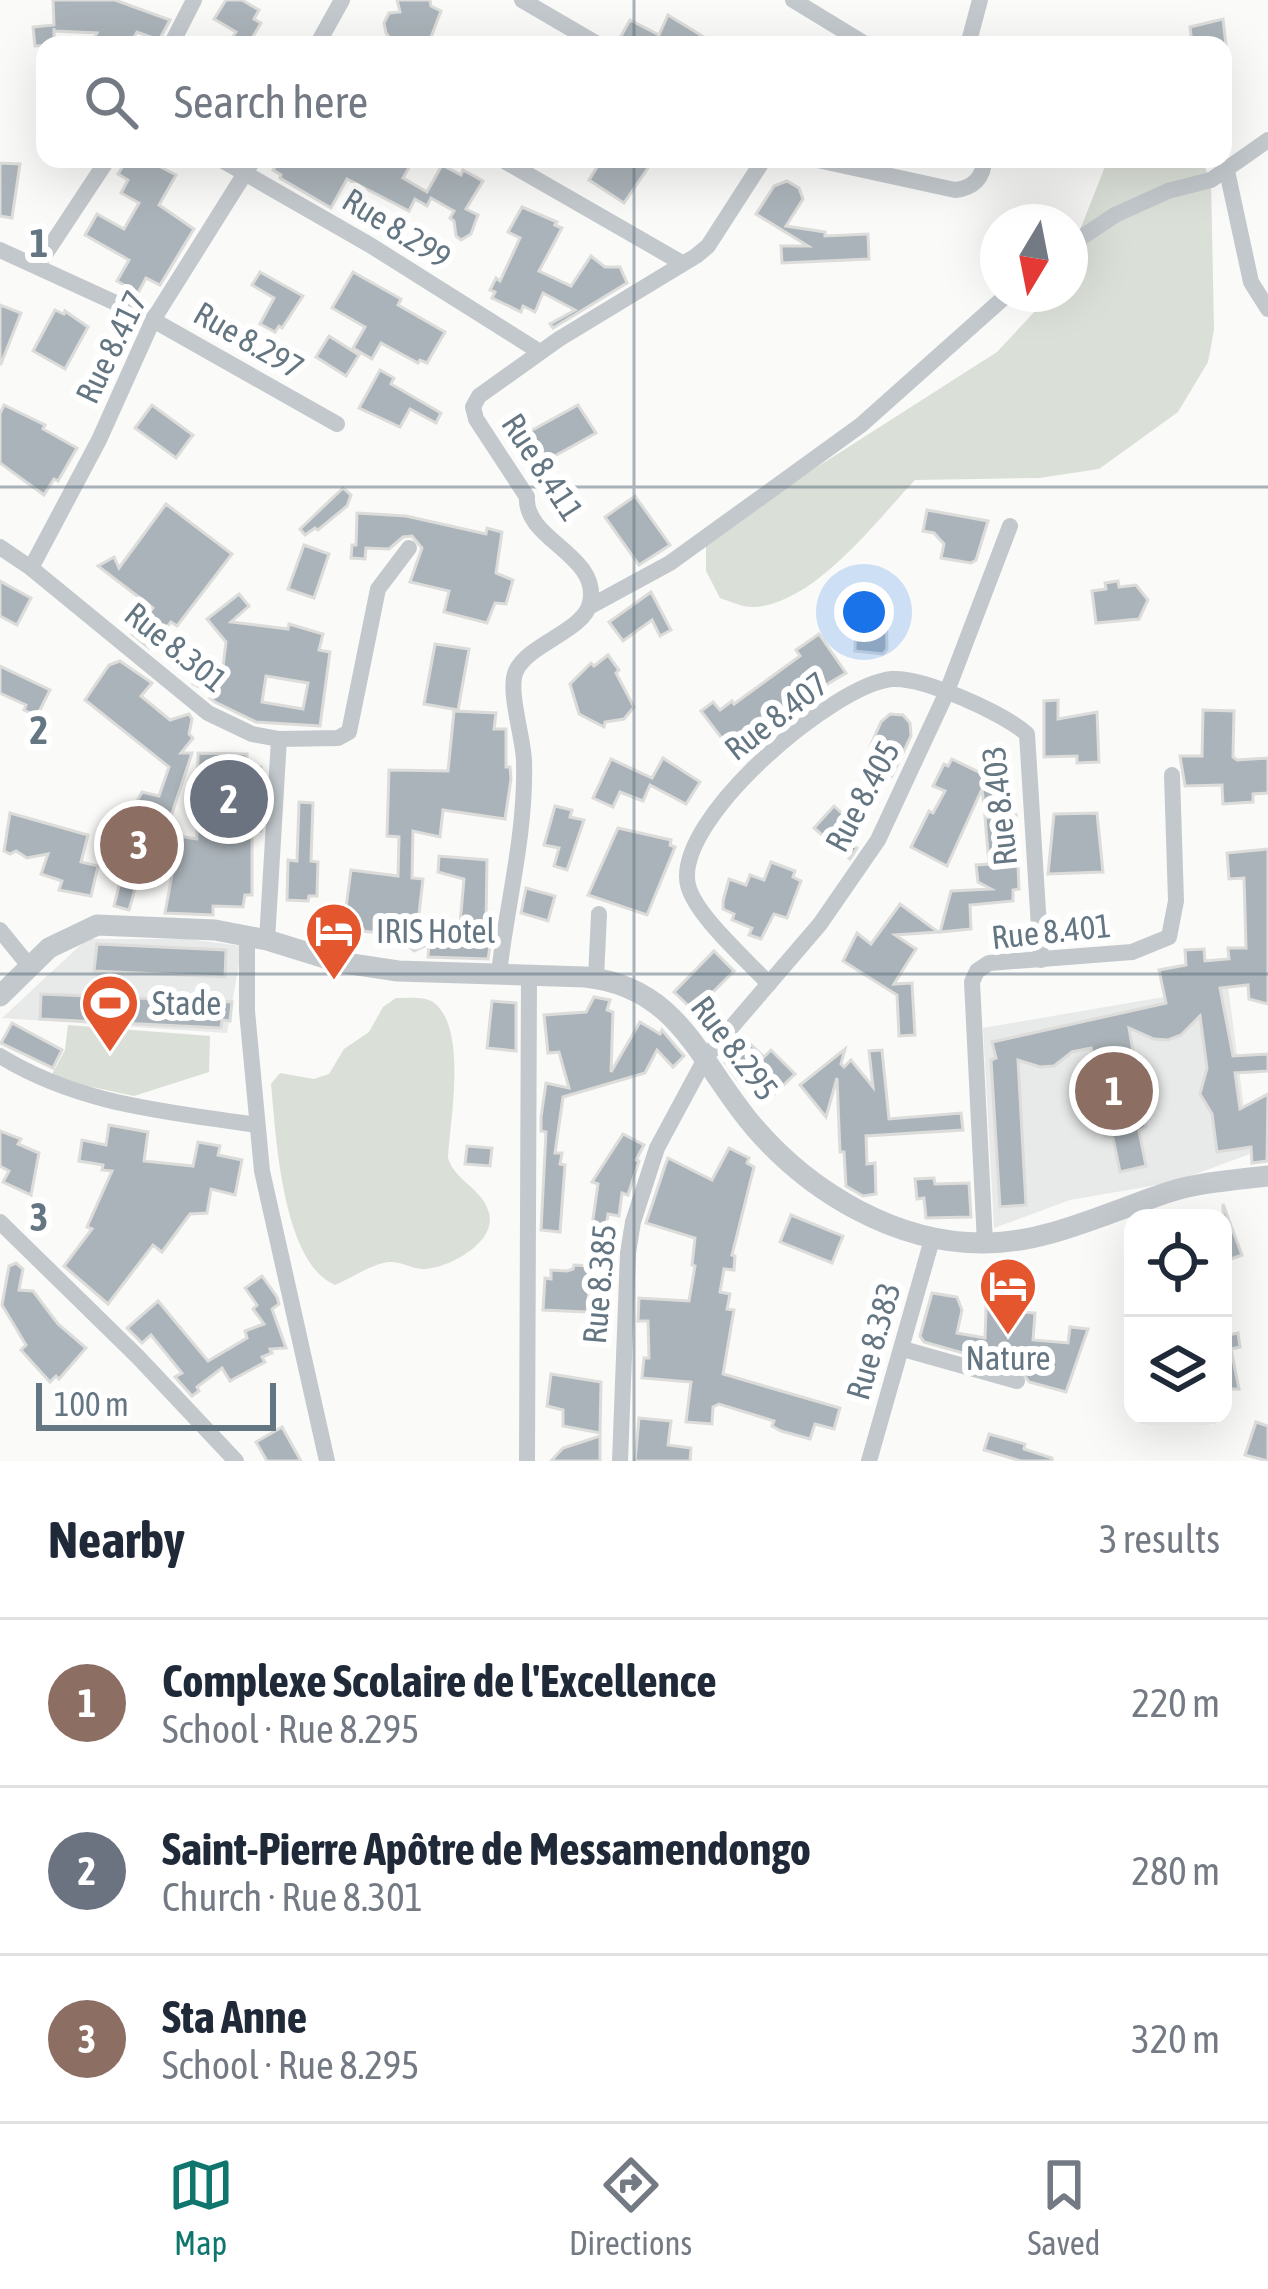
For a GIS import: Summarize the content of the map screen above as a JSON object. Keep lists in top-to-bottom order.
{
  "streets": {
    "street": [
      "Rue 8.299",
      "Rue 8.297",
      "Rue 8.417",
      "Rue 8.411",
      "Rue 8.301",
      "Rue 8.407",
      "Rue 8.405",
      "Rue 8.403",
      "Rue 8.401",
      "Rue 8.295",
      "Rue 8.385",
      "Rue 8.383"
    ]
  },
  "crossings": [
    ["Rue 8.299", "Rue 8.411"],
    ["Rue 8.297", "Rue 8.417"],
    ["Rue 8.417", "Rue 8.301"],
    ["Rue 8.407", "Rue 8.405"],
    ["Rue 8.407", "Rue 8.403"],
    ["Rue 8.405", "Rue 8.403"],
    ["Rue 8.405", "Rue 8.295"],
    ["Rue 8.405", "Rue 8.385"],
    ["Rue 8.403", "Rue 8.401"],
    ["Rue 8.401", "Rue 8.295"],
    ["Rue 8.295", "Rue 8.385"],
    ["Rue 8.295", "Rue 8.383"]
  ],
  "places": {
    "hotel": ["IRIS Hotel", "Nature"],
    "sports": ["Stade"]
  },
  "scale_bar": "100 m",
  "north": "bottom",
  "page": {
    "search": "Search here",
    "pins": ["2", "3", "1"],
    "scale": "100 m",
    "heading": ["Nearby", "3 results"],
    "list": [
      {
        "mark": "1",
        "name": "Complexe Scolaire de l'Excellence",
        "note": "School · Rue 8.295",
        "value": "220 m"
      },
      {
        "mark": "2",
        "name": "Saint-Pierre Apôtre de Messamendongo",
        "note": "Church · Rue 8.301",
        "value": "280 m"
      },
      {
        "mark": "3",
        "name": "Sta Anne",
        "note": "School · Rue 8.295",
        "value": "320 m"
      }
    ],
    "nav": ["Map", "Directions", "Saved"]
  },
  "grid": {
    "rows": ["1", "2", "3"]
  }
}
